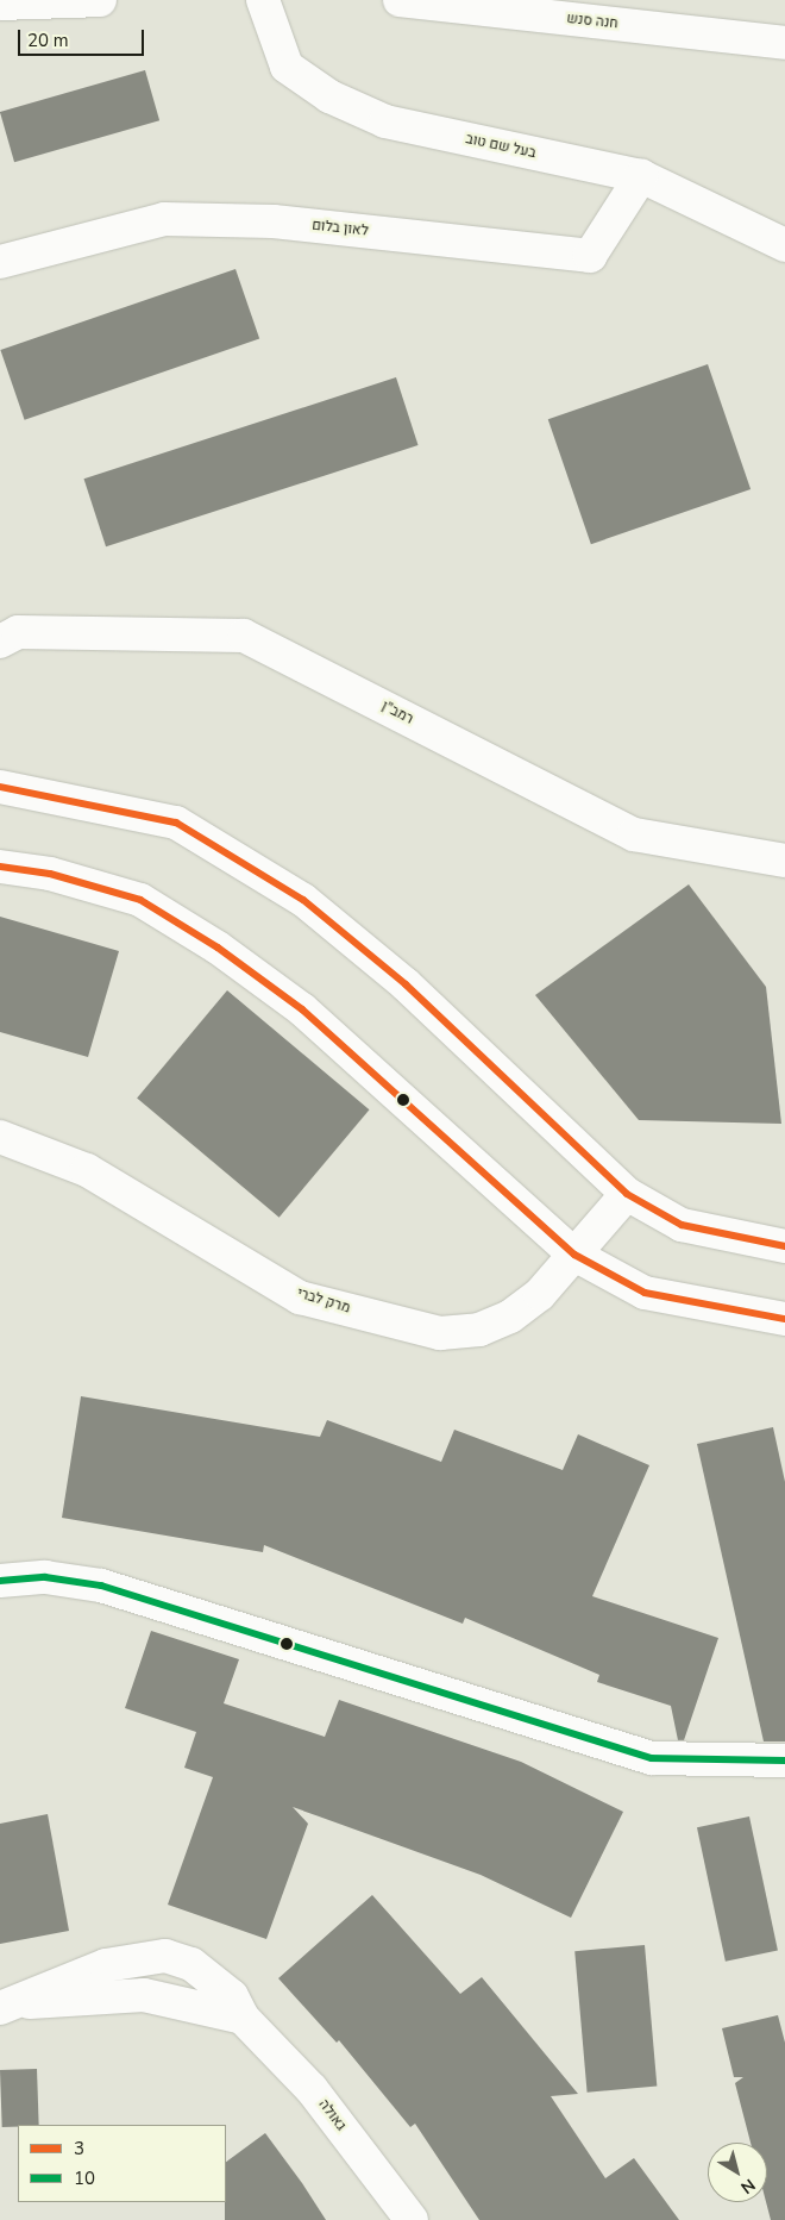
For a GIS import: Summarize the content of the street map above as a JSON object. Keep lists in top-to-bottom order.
{
  "streets": {
    "street": [
      "חנה סנש",
      "בעל שם טוב",
      "לאון בלום",
      "רמב\"ן",
      "מרק לברי",
      "גאולה"
    ]
  },
  "crossings": [
    ["בעל שם טוב", "לאון בלום"]
  ],
  "lines": ["transit line 3", "transit line 10"],
  "legend": ["3", "10"],
  "scale_bar": "20 m",
  "north": "bottom right"
}
